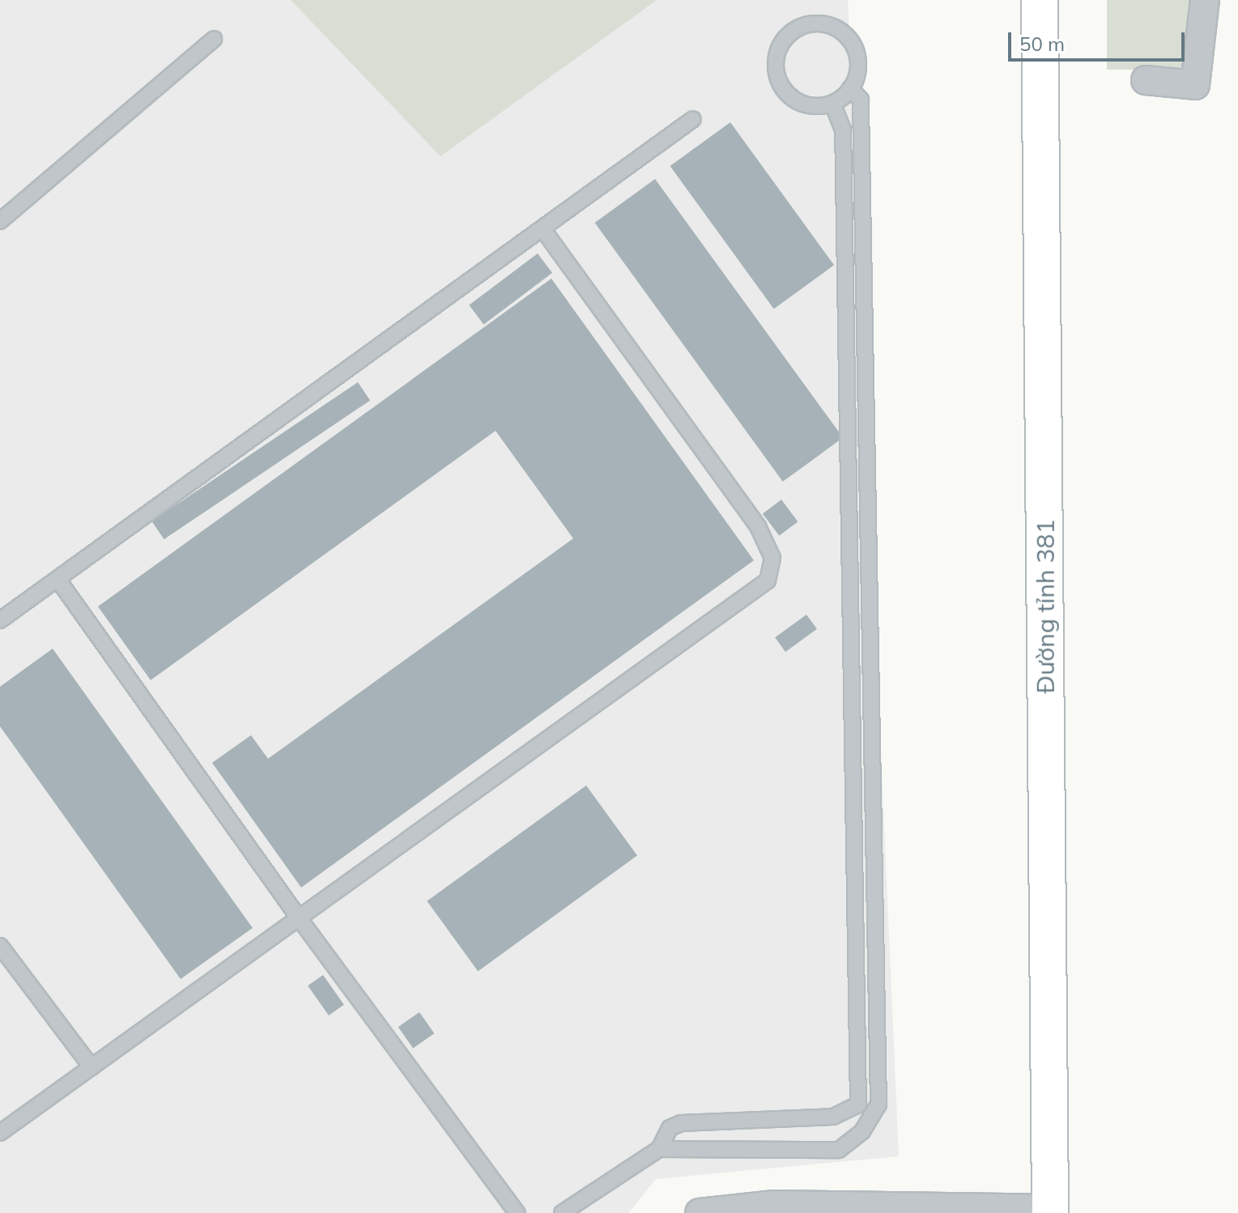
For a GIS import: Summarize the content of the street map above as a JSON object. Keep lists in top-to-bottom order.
{
  "streets": {
    "main road": ["Đường tỉnh 381"]
  },
  "scale_bar": "50 m"
}
